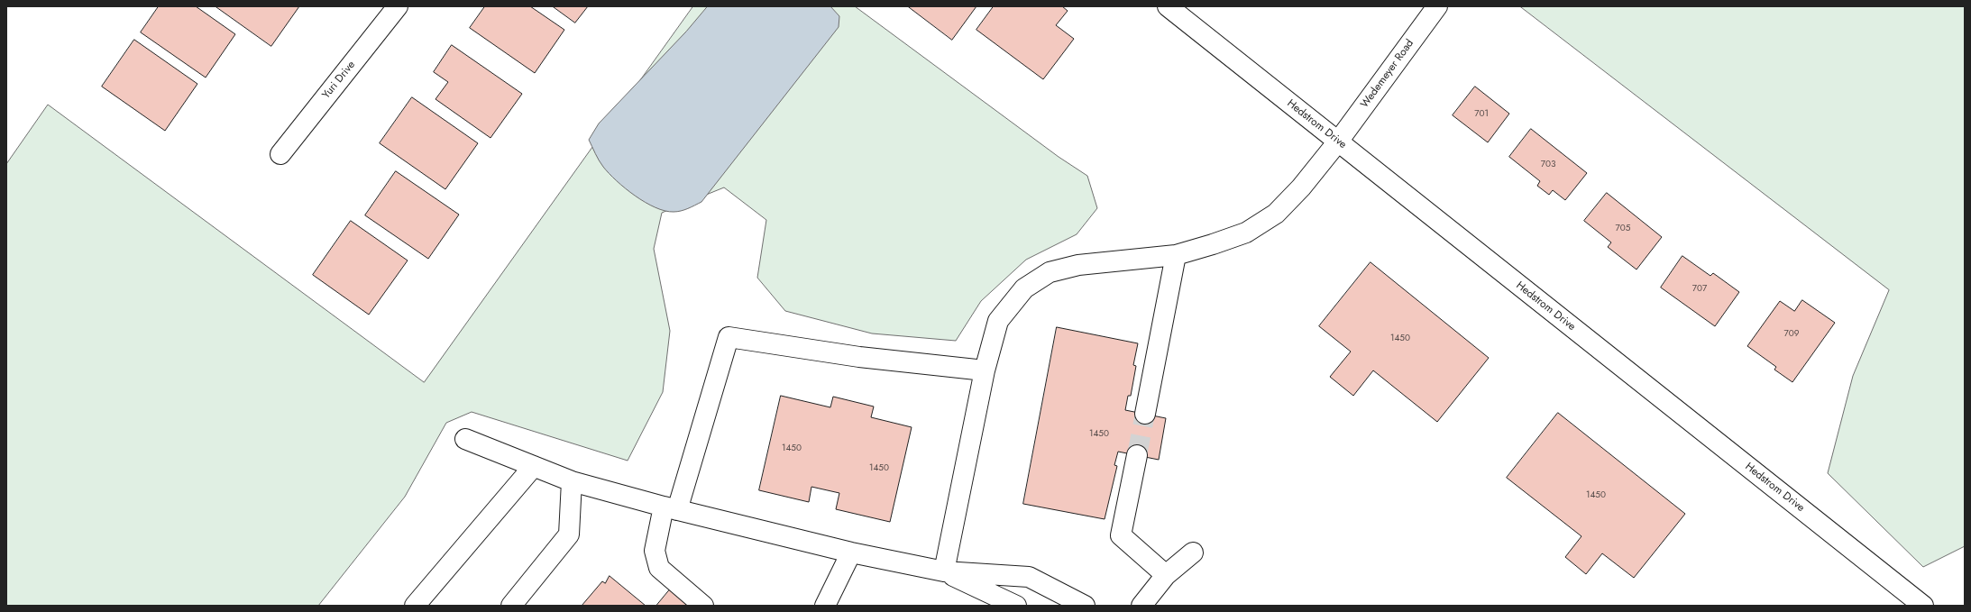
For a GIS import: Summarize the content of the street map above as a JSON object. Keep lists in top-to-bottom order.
{
  "streets": {
    "street": ["Wedemeyer Road", "Yuri Drive", "Hedstrom Drive"]
  },
  "crossings": [
    ["Wedemeyer Road", "Hedstrom Drive"]
  ],
  "house_numbers": [
    "701",
    "703",
    "705",
    "707",
    "709",
    "1450",
    "1450",
    "1450",
    "1450",
    "1450"
  ]
}
